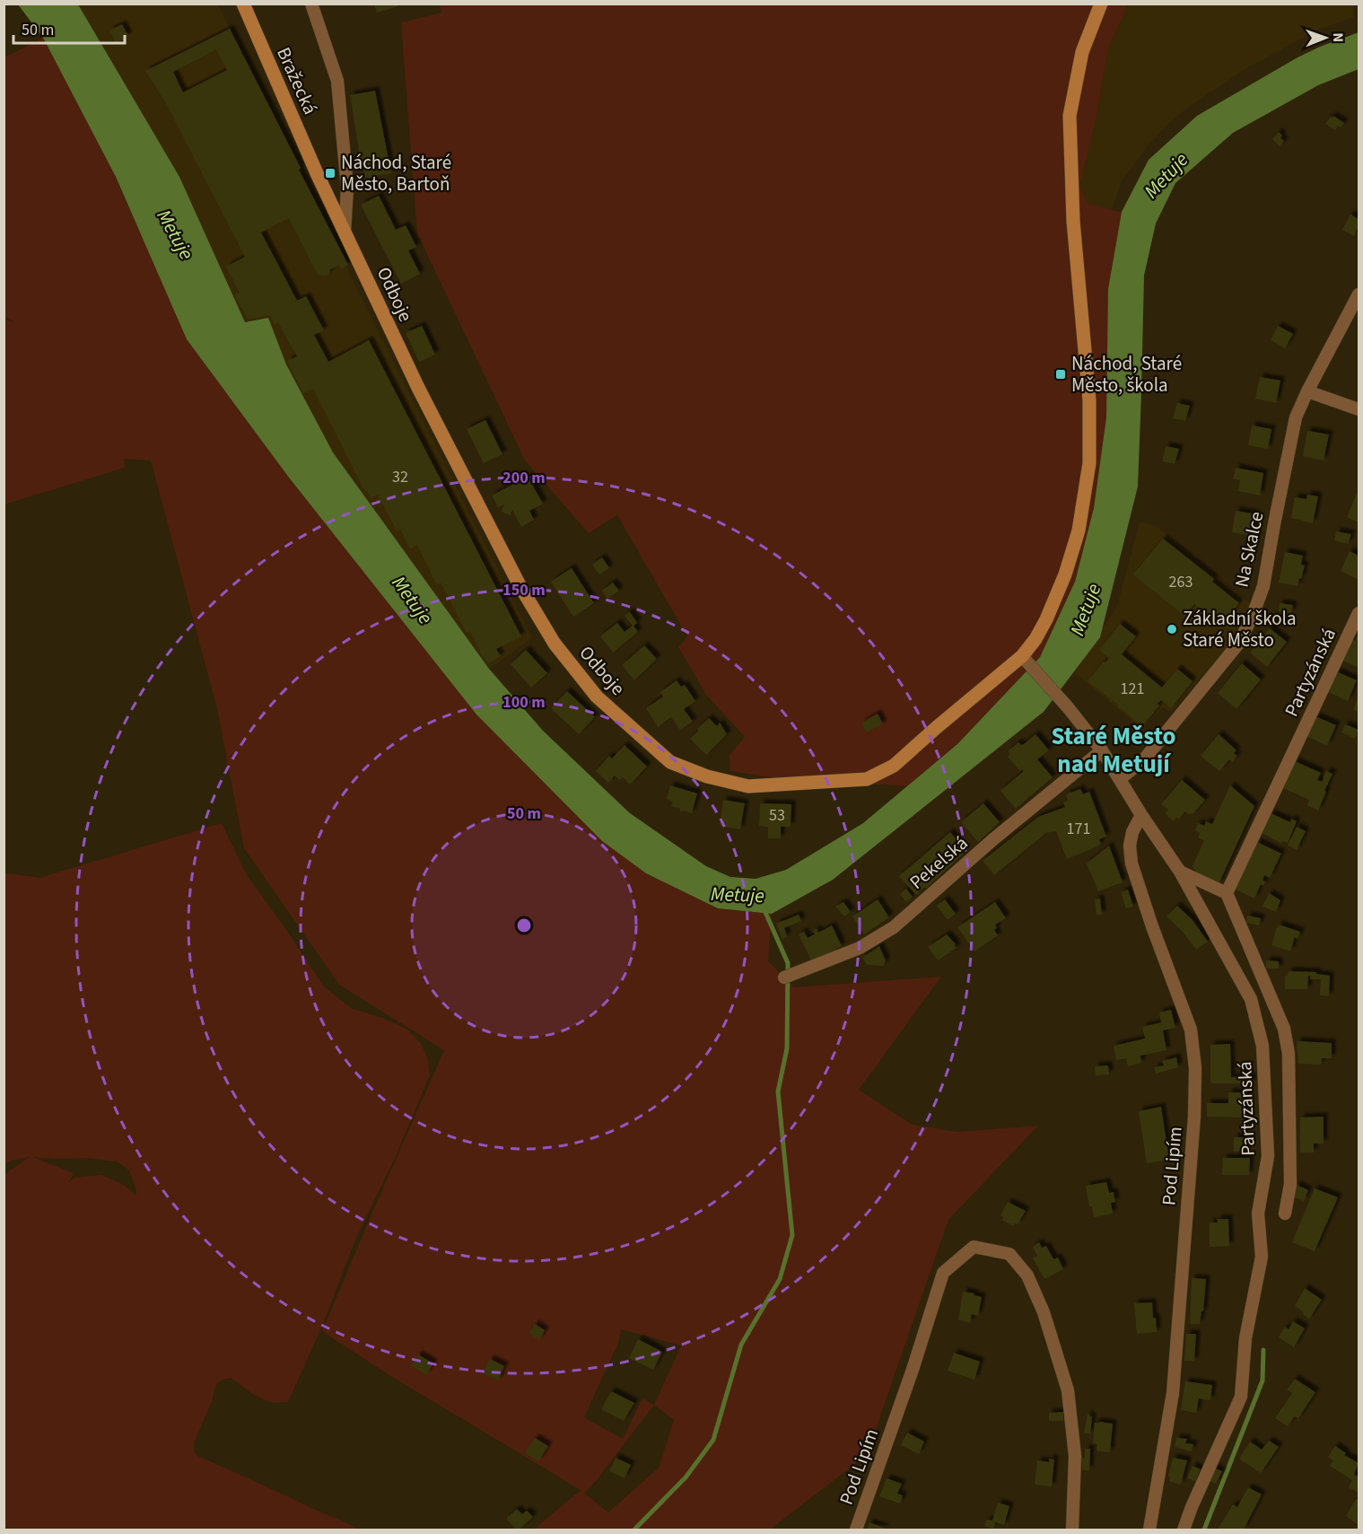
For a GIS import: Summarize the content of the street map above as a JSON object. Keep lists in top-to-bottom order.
{
  "streets": {
    "street": [
      "Bražecká",
      "Odboje",
      "Na Skalce",
      "Partyzánská",
      "Pekelská",
      "Pod Lipím"
    ]
  },
  "crossings": [
    ["Bražecká", "Odboje"],
    ["Odboje", "Partyzánská"],
    ["Na Skalce", "Partyzánská"],
    ["Partyzánská", "Pekelská"],
    ["Partyzánská", "Pod Lipím"]
  ],
  "districts": ["Staré Město nad Metují"],
  "water": ["Metuje"],
  "places": {
    "transit": ["Náchod, Staré Město, Bartoň", "Náchod, Staré Město, škola"],
    "other": ["Základní škola Staré Město"]
  },
  "house_numbers": [
    "32",
    "263",
    "121",
    "53",
    "171"
  ],
  "scale_bar": "50 m",
  "north": "right",
  "rings": [
    "200 m",
    "150 m",
    "100 m",
    "50 m"
  ]
}
